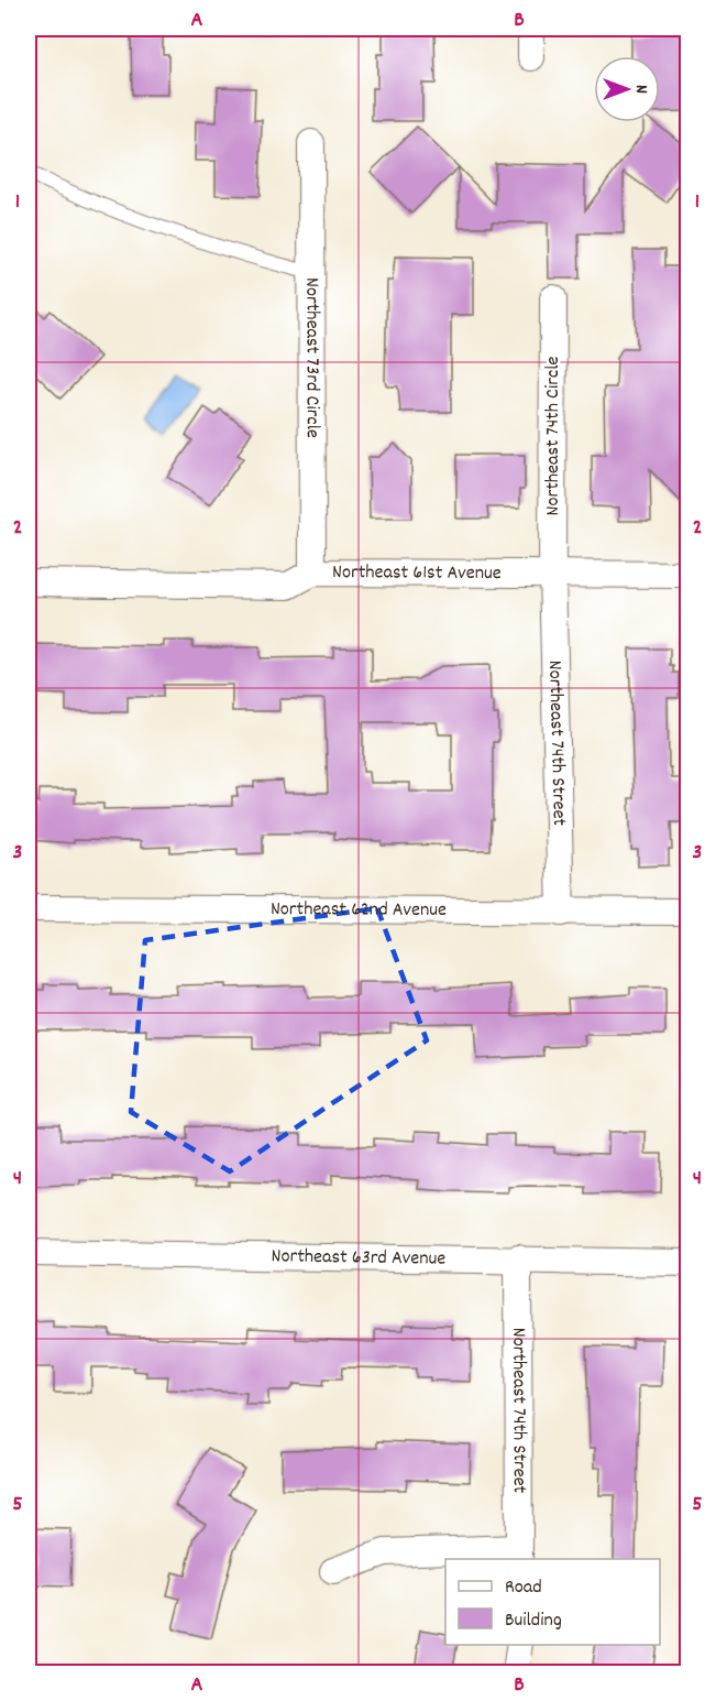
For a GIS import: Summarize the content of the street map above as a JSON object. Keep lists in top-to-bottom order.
{
  "streets": {
    "street": [
      "Northeast 73rd Circle",
      "Northeast 74th Circle",
      "Northeast 61st Avenue",
      "Northeast 74th Street",
      "Northeast 62nd Avenue",
      "Northeast 63rd Avenue"
    ]
  },
  "crossings": [
    ["Northeast 73rd Circle", "Northeast 61st Avenue"],
    ["Northeast 74th Circle", "Northeast 61st Avenue"],
    ["Northeast 74th Circle", "Northeast 74th Street"],
    ["Northeast 61st Avenue", "Northeast 74th Street"],
    ["Northeast 74th Street", "Northeast 62nd Avenue"],
    ["Northeast 74th Street", "Northeast 63rd Avenue"]
  ],
  "legend": ["Road", "Building"],
  "north": "right",
  "grid": {
    "columns": ["A", "B"],
    "rows": [
      "1",
      "2",
      "3",
      "4",
      "5"
    ]
  }
}
